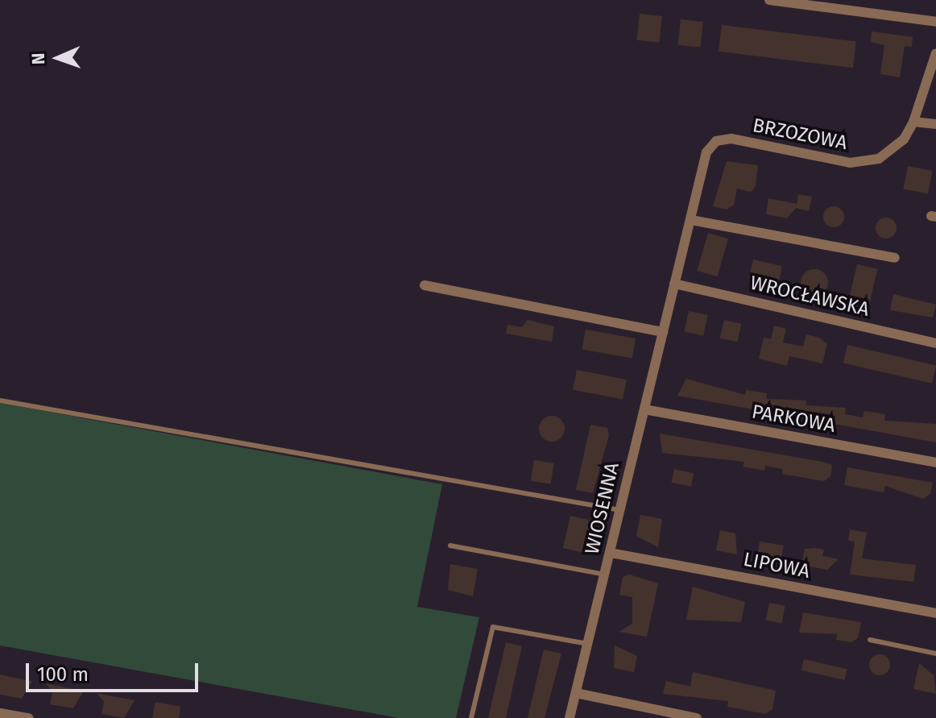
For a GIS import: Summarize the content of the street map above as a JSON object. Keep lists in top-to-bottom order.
{
  "streets": {
    "street": [
      "BRZOZOWA",
      "WROCŁAWSKA",
      "PARKOWA",
      "WIOSENNA",
      "LIPOWA"
    ]
  },
  "crossings": [
    ["BRZOZOWA", "WIOSENNA"],
    ["WROCŁAWSKA", "WIOSENNA"],
    ["PARKOWA", "WIOSENNA"],
    ["WIOSENNA", "LIPOWA"]
  ],
  "scale_bar": "100 m",
  "north": "left"
}
